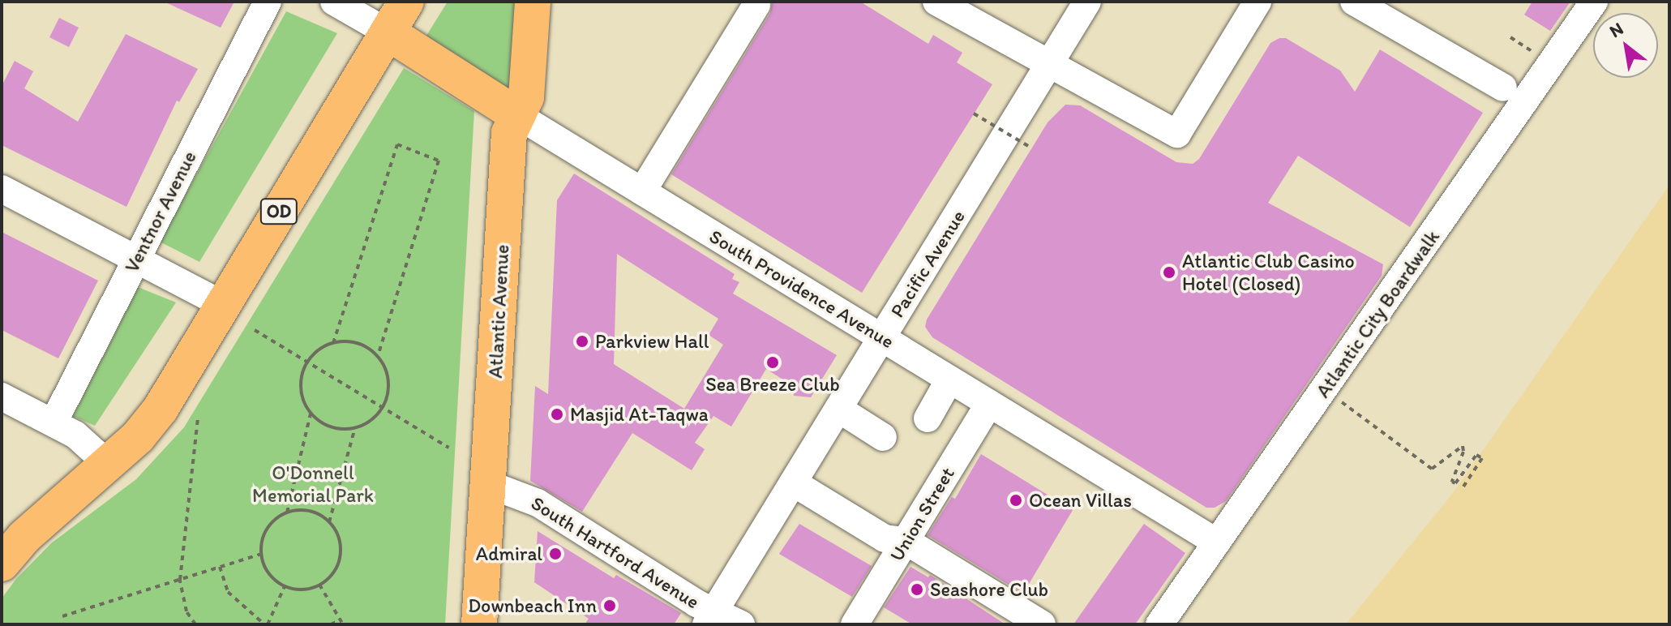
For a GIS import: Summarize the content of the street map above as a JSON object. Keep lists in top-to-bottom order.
{
  "streets": {
    "main road": ["OD", "South Providence Avenue", "Atlantic Avenue"],
    "street": [
      "Ventnor Avenue",
      "Pacific Avenue",
      "Atlantic City Boardwalk",
      "Union Street",
      "South Hartford Avenue"
    ]
  },
  "crossings": [
    ["OD", "South Providence Avenue"],
    ["Pacific Avenue", "South Providence Avenue"],
    ["Pacific Avenue", "South Hartford Avenue"],
    ["South Providence Avenue", "Atlantic Avenue"],
    ["South Providence Avenue", "Atlantic City Boardwalk"],
    ["South Providence Avenue", "Union Street"],
    ["Atlantic Avenue", "South Hartford Avenue"]
  ],
  "parks": ["O'Donnell Memorial Park"],
  "places": [
    "Atlantic Club Casino Hotel (Closed)",
    "Parkview Hall",
    "Sea Breeze Club",
    "Masjid At-Taqwa",
    "Ocean Villas",
    "Admiral",
    "Seashore Club",
    "Downbeach Inn"
  ],
  "north": "top left"
}
